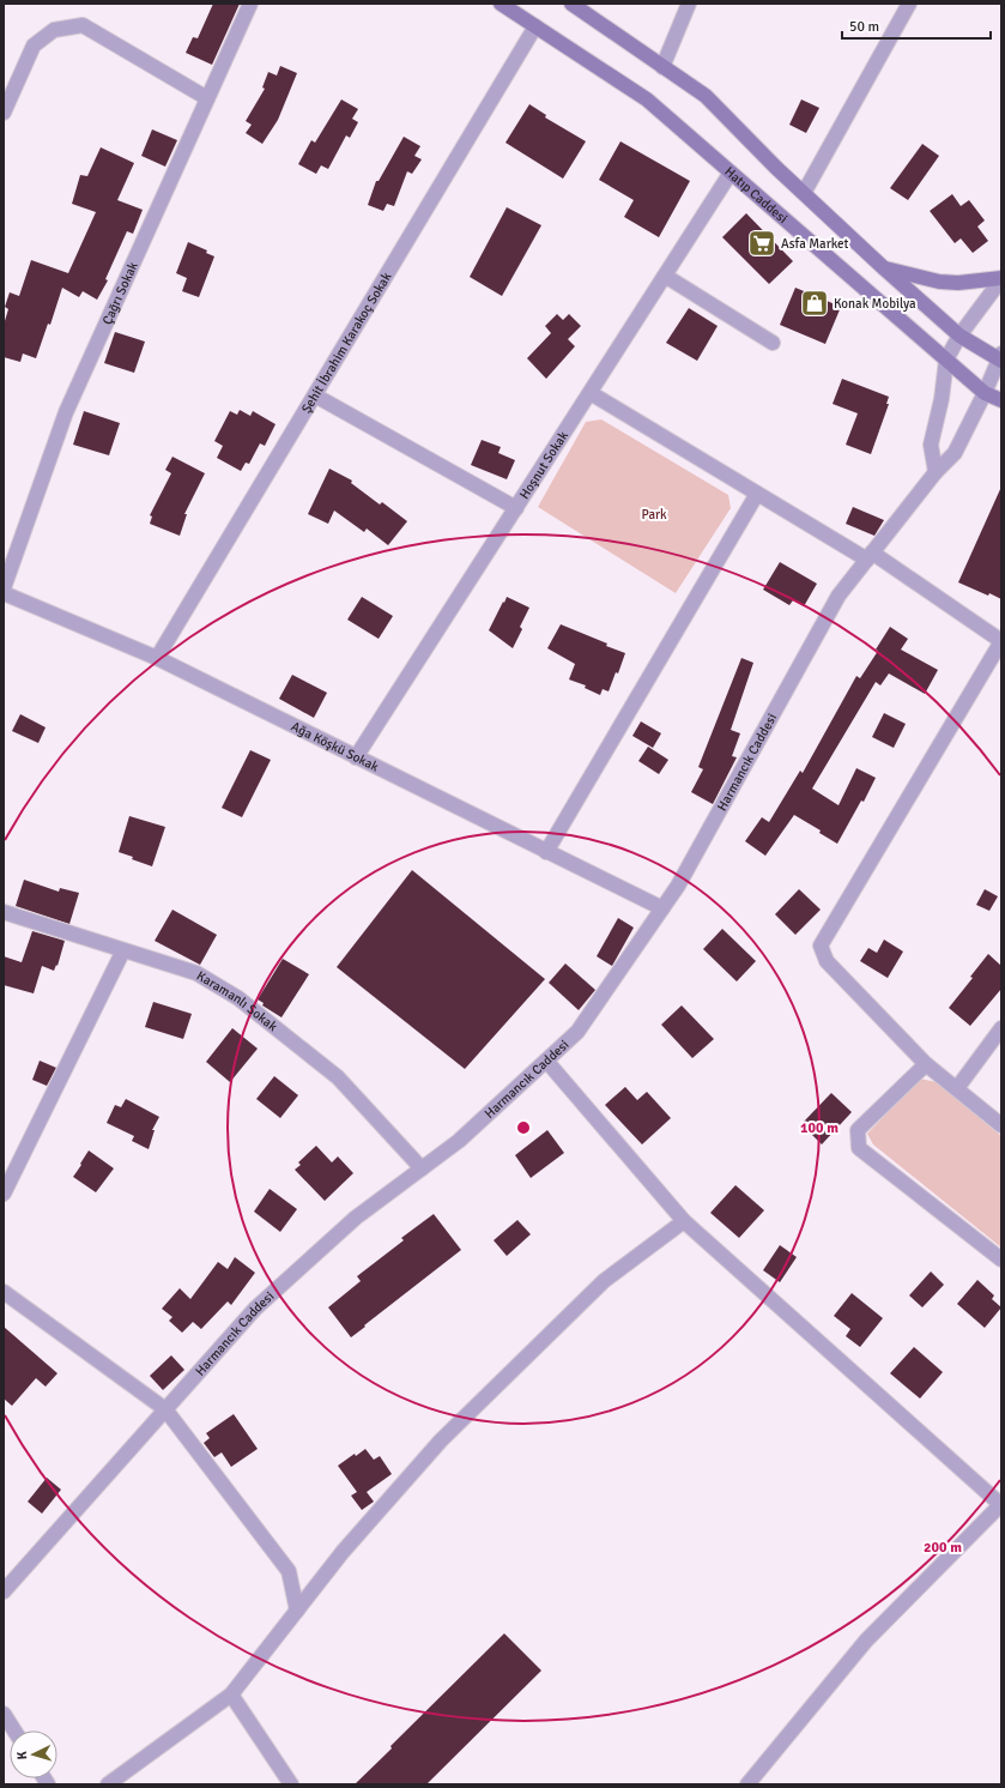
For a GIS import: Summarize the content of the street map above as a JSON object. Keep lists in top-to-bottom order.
{
  "streets": {
    "main road": ["Hatıp Caddesi"],
    "street": [
      "Çağrı Sokak",
      "Şehit İbrahim Karakoç Sokak",
      "Hoşnut Sokak",
      "Ağa Köşkü Sokak",
      "Harmancık Caddesi",
      "Karamanlı Sokak"
    ]
  },
  "crossings": [
    ["Hatıp Caddesi", "Şehit İbrahim Karakoç Sokak"],
    ["Hatıp Caddesi", "Hoşnut Sokak"],
    ["Hatıp Caddesi", "Harmancık Caddesi"],
    ["Şehit İbrahim Karakoç Sokak", "Ağa Köşkü Sokak"],
    ["Hoşnut Sokak", "Ağa Köşkü Sokak"],
    ["Ağa Köşkü Sokak", "Harmancık Caddesi"],
    ["Harmancık Caddesi", "Karamanlı Sokak"]
  ],
  "parks": ["Park"],
  "places": {
    "supermarket": ["Asfa Market"],
    "shop": ["Konak Mobilya"]
  },
  "scale_bar": "50 m",
  "north": "left",
  "rings": ["100 m", "200 m"]
}
